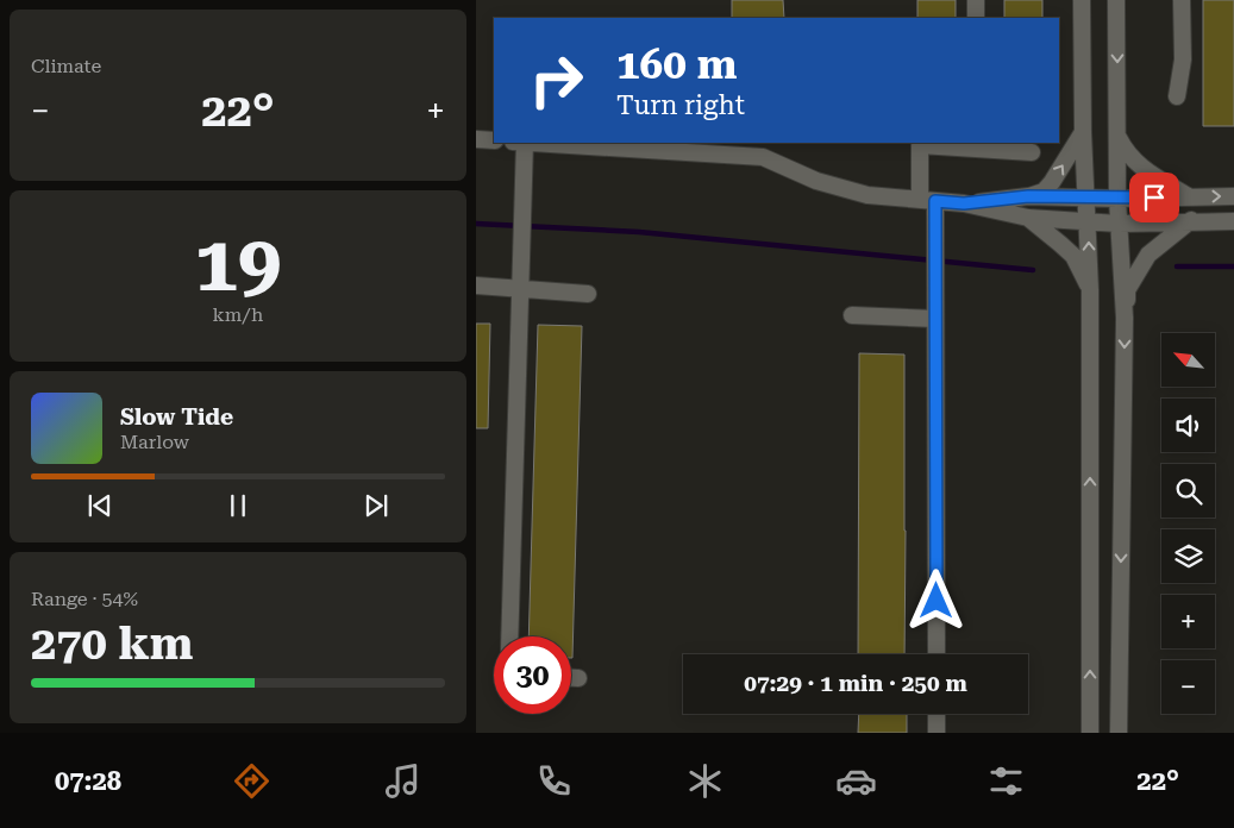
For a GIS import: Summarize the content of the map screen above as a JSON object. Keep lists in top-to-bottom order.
{
  "north": "top left",
  "page": {
    "tile": [
      "Climate",
      ["19", "km/h"],
      ["Range · 54%", "270 km"]
    ],
    "turn": ["160 m", "Turn right"],
    "heat": ["−", "22°", "+"],
    "map_buttons": ["+", "−"],
    "song": ["Slow Tide", "Marlow"],
    "limit": "30",
    "trip": "07:29 · 1 min · 250 m",
    "tabs": ["07:28", "22°"]
  }
}
